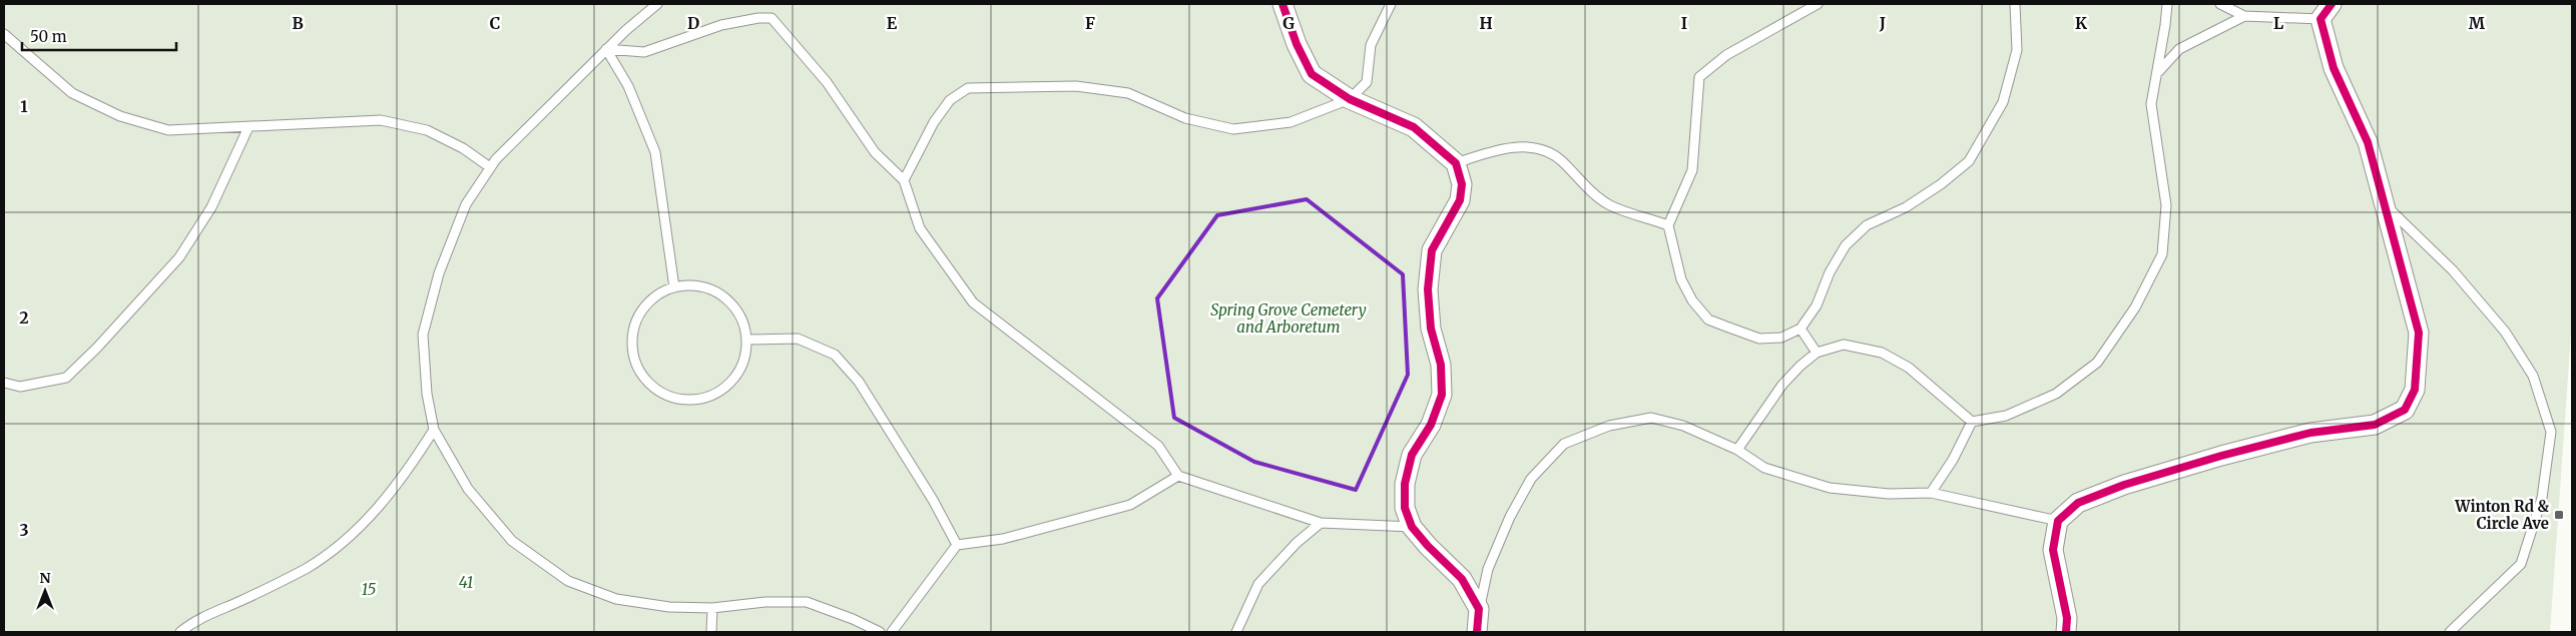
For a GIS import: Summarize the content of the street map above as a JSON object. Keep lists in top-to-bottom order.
{
  "parks": ["Spring Grove Cemetery and Arboretum", "41", "15"],
  "places": {
    "transit": ["Winton Rd & Circle Ave"]
  },
  "scale_bar": "50 m",
  "north": "top",
  "grid": {
    "columns": [
      "B",
      "C",
      "D",
      "E",
      "F",
      "G",
      "H",
      "I",
      "J",
      "K",
      "L",
      "M"
    ],
    "rows": ["1", "2", "3"]
  }
}
